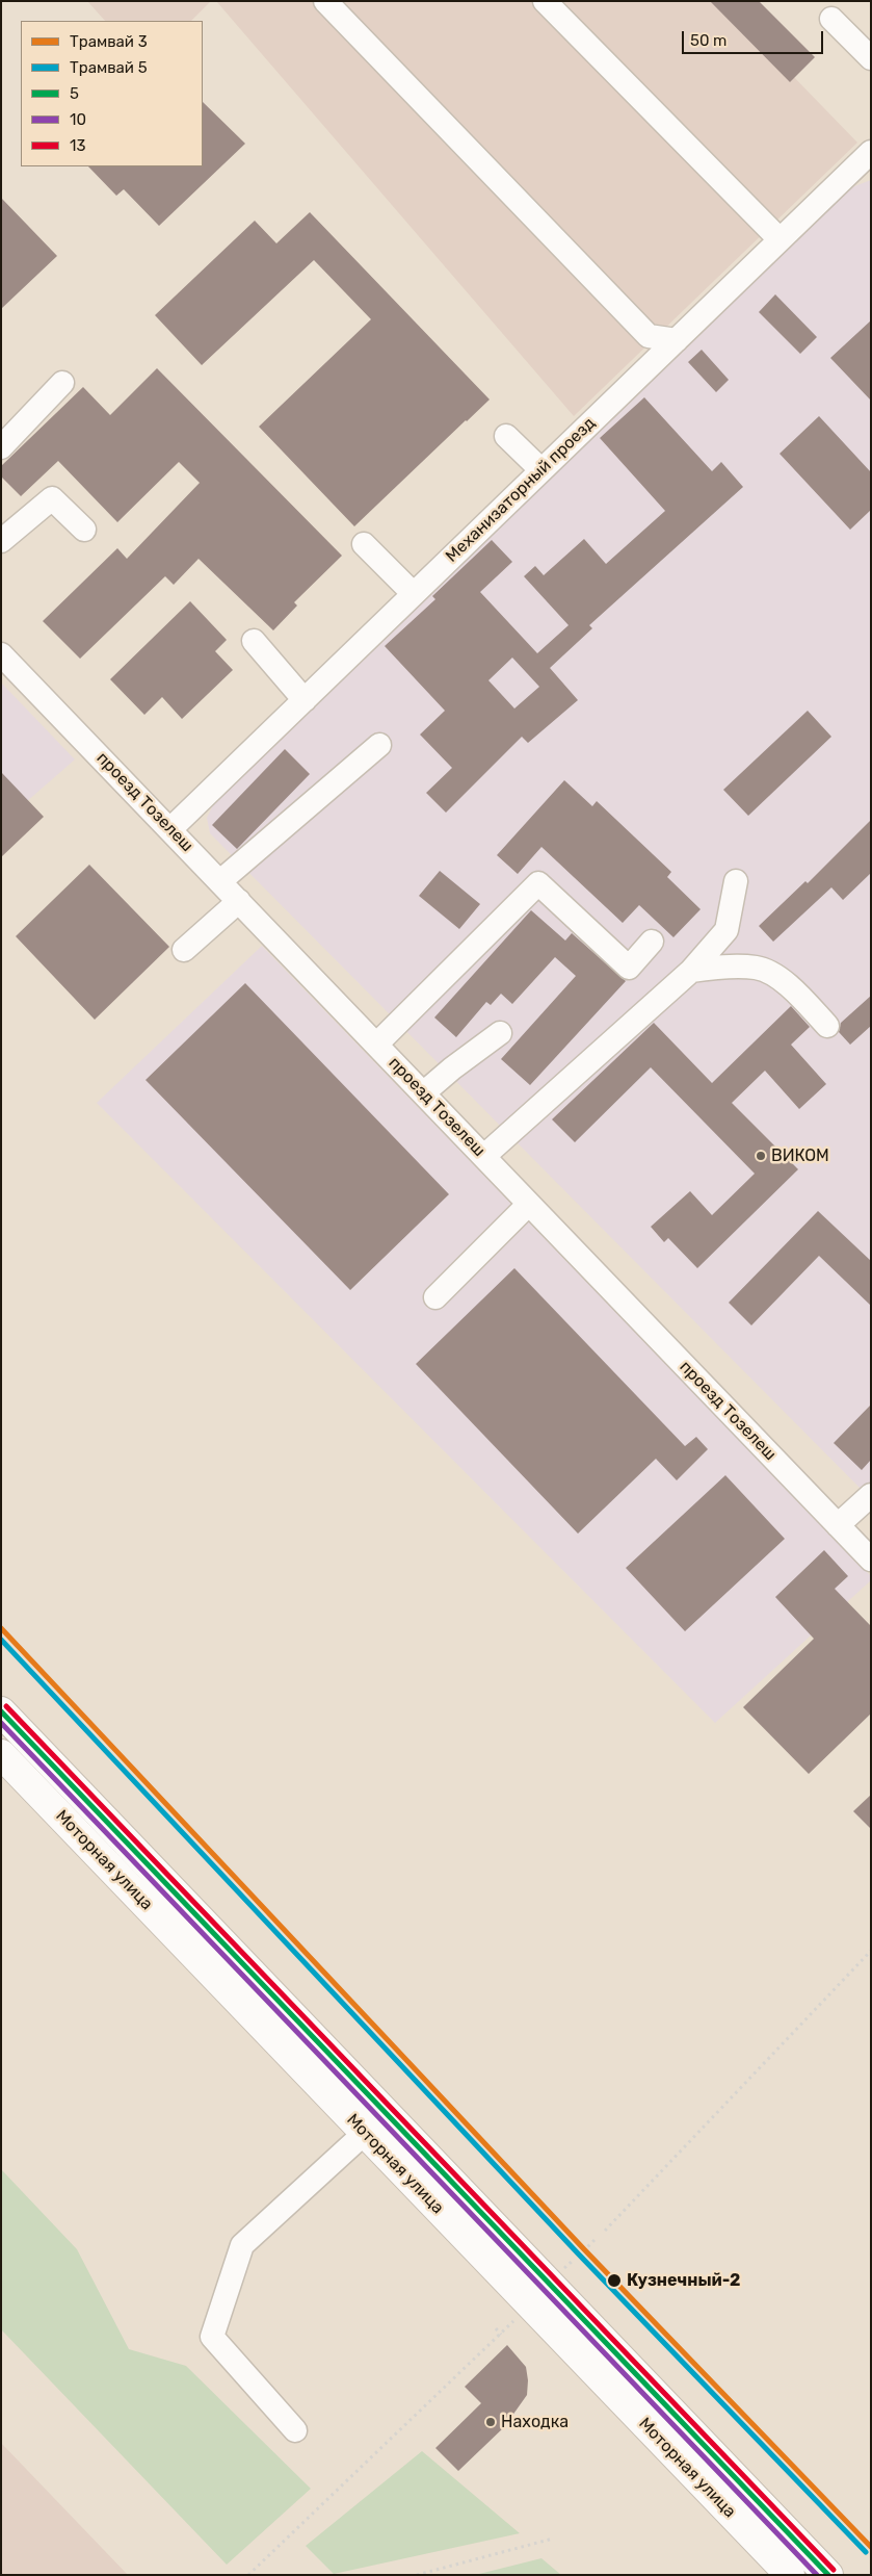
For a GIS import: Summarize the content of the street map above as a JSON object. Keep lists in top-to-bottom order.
{
  "streets": {
    "main road": ["Моторная улица"],
    "street": ["Механизаторный проезд", "проезд Тозелеш"]
  },
  "crossings": [
    ["Механизаторный проезд", "проезд Тозелеш"]
  ],
  "places": ["ВИКОМ", "Кузнечный-2", "Находка"],
  "lines": [
    "tram line 3",
    "tram line 5",
    "transit line 13",
    "transit line 5",
    "transit line 10"
  ],
  "legend": [
    "Трамвай 3",
    "Трамвай 5",
    "5",
    "10",
    "13"
  ],
  "scale_bar": "50 m"
}
